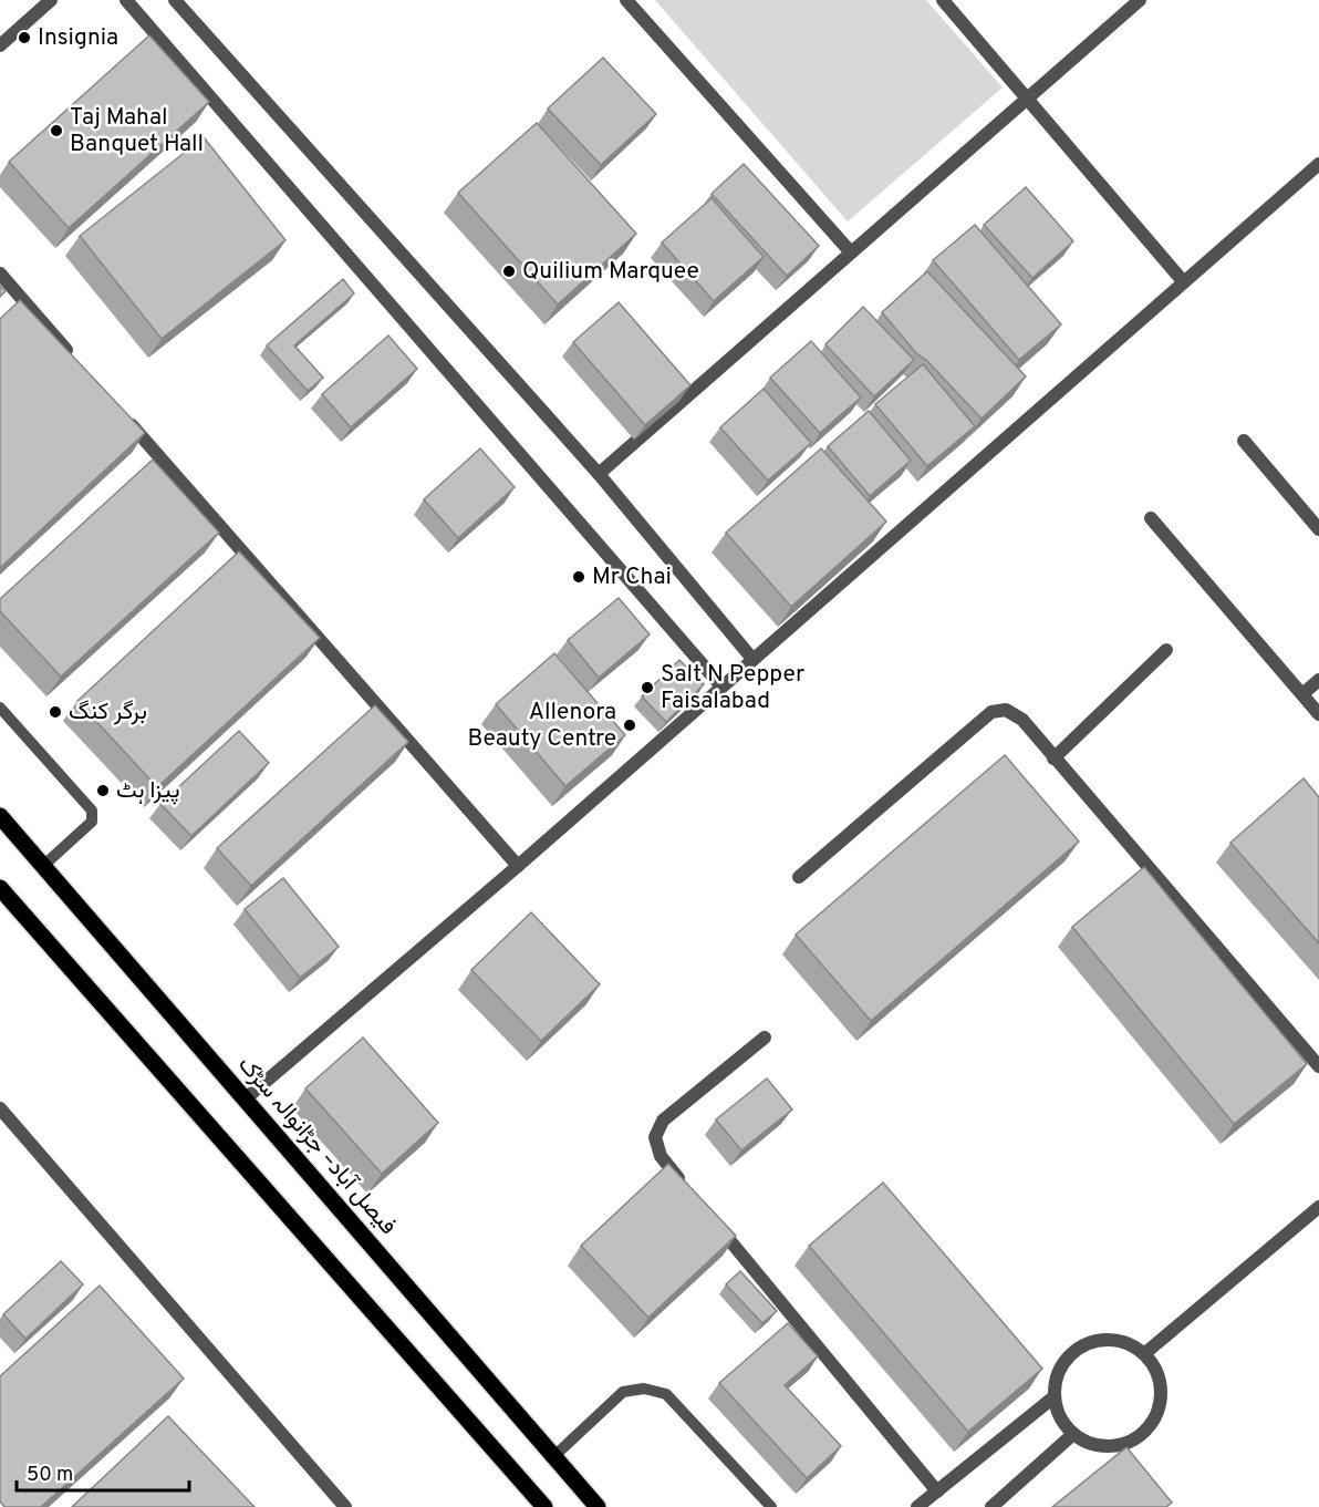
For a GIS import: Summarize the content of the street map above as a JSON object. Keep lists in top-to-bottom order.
{
  "streets": {
    "main road": ["فیصل آباد– جڑانوالہ سڑک"]
  },
  "places": [
    "Insignia",
    "Taj Mahal Banquet Hall",
    "Quilium Marquee",
    "Mr Chai",
    "Salt N Pepper Faisalabad",
    "برگر کنگ",
    "Allenora Beauty Centre",
    "پیزا ہٹ"
  ],
  "scale_bar": "50 m"
}
